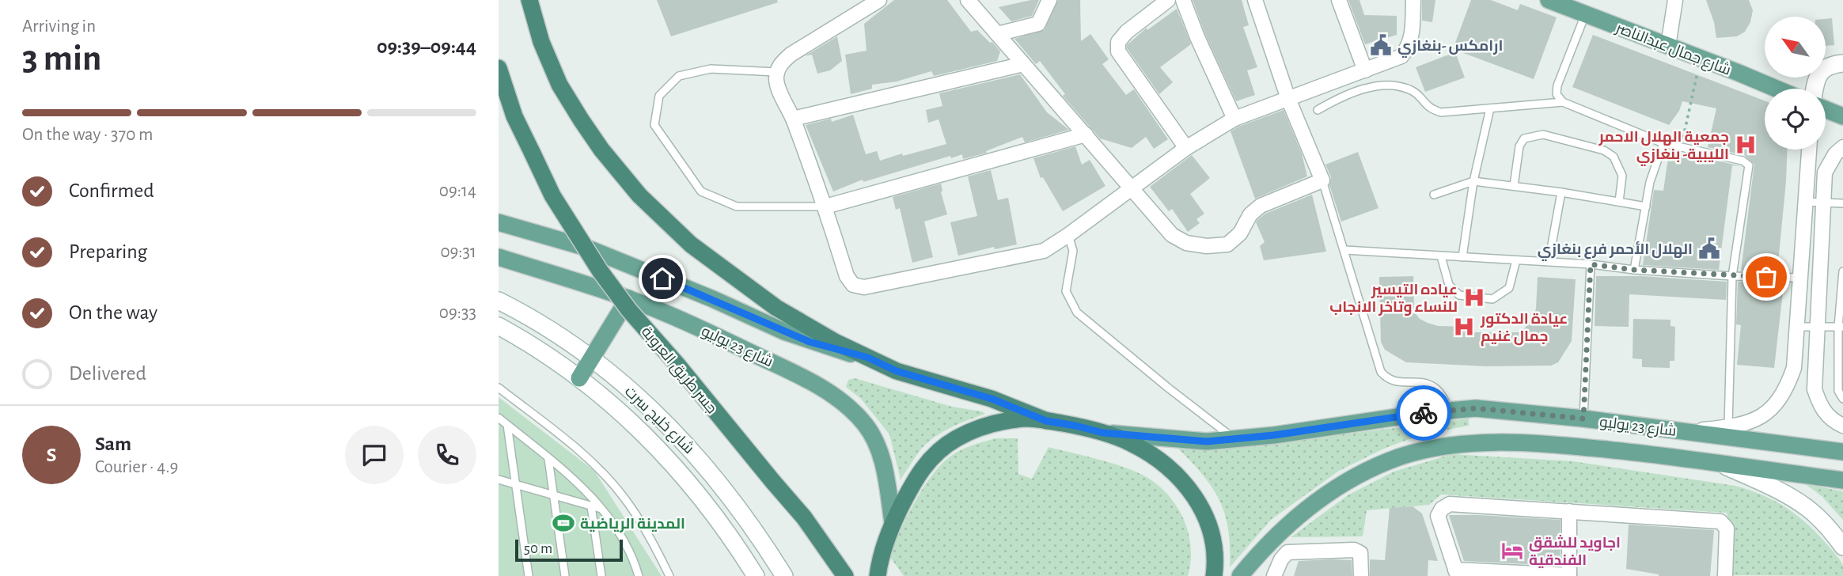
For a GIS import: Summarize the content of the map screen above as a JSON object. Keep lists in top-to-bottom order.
{
  "streets": {
    "highway": ["جسر طريق العروبة"],
    "main road": ["شارع جمال عبدالناصر", "شارع 23 يوليو", "شارع خليج سرت"]
  },
  "places": {
    "public building": ["ارامكس -بنغازي", "الهلال الأحمر فرع بنغازي"],
    "hospital": ["جمعية الهلال الاحمر الليبية- بنغازي", "عياده التيسير للنساء وتاخر الانجاب", "عيادة الدكتور جمال غنيم"],
    "sports": ["المدينة الرياضية"],
    "hotel": ["اجاويد للشقق الفندقية"]
  },
  "scale_bar": "50 m",
  "north": "top left",
  "page": {
    "heading": ["3 min", "Arriving in", "09:39–09:44"],
    "panel": ["Sam", "Courier · 4.9"],
    "bar": "On the way · 370 m",
    "list": [
      ["Confirmed", "09:14"],
      ["Preparing", "09:31"],
      ["On the way", "09:33"],
      "Delivered"
    ],
    "round": "S",
    "scale": "50 m"
  }
}
